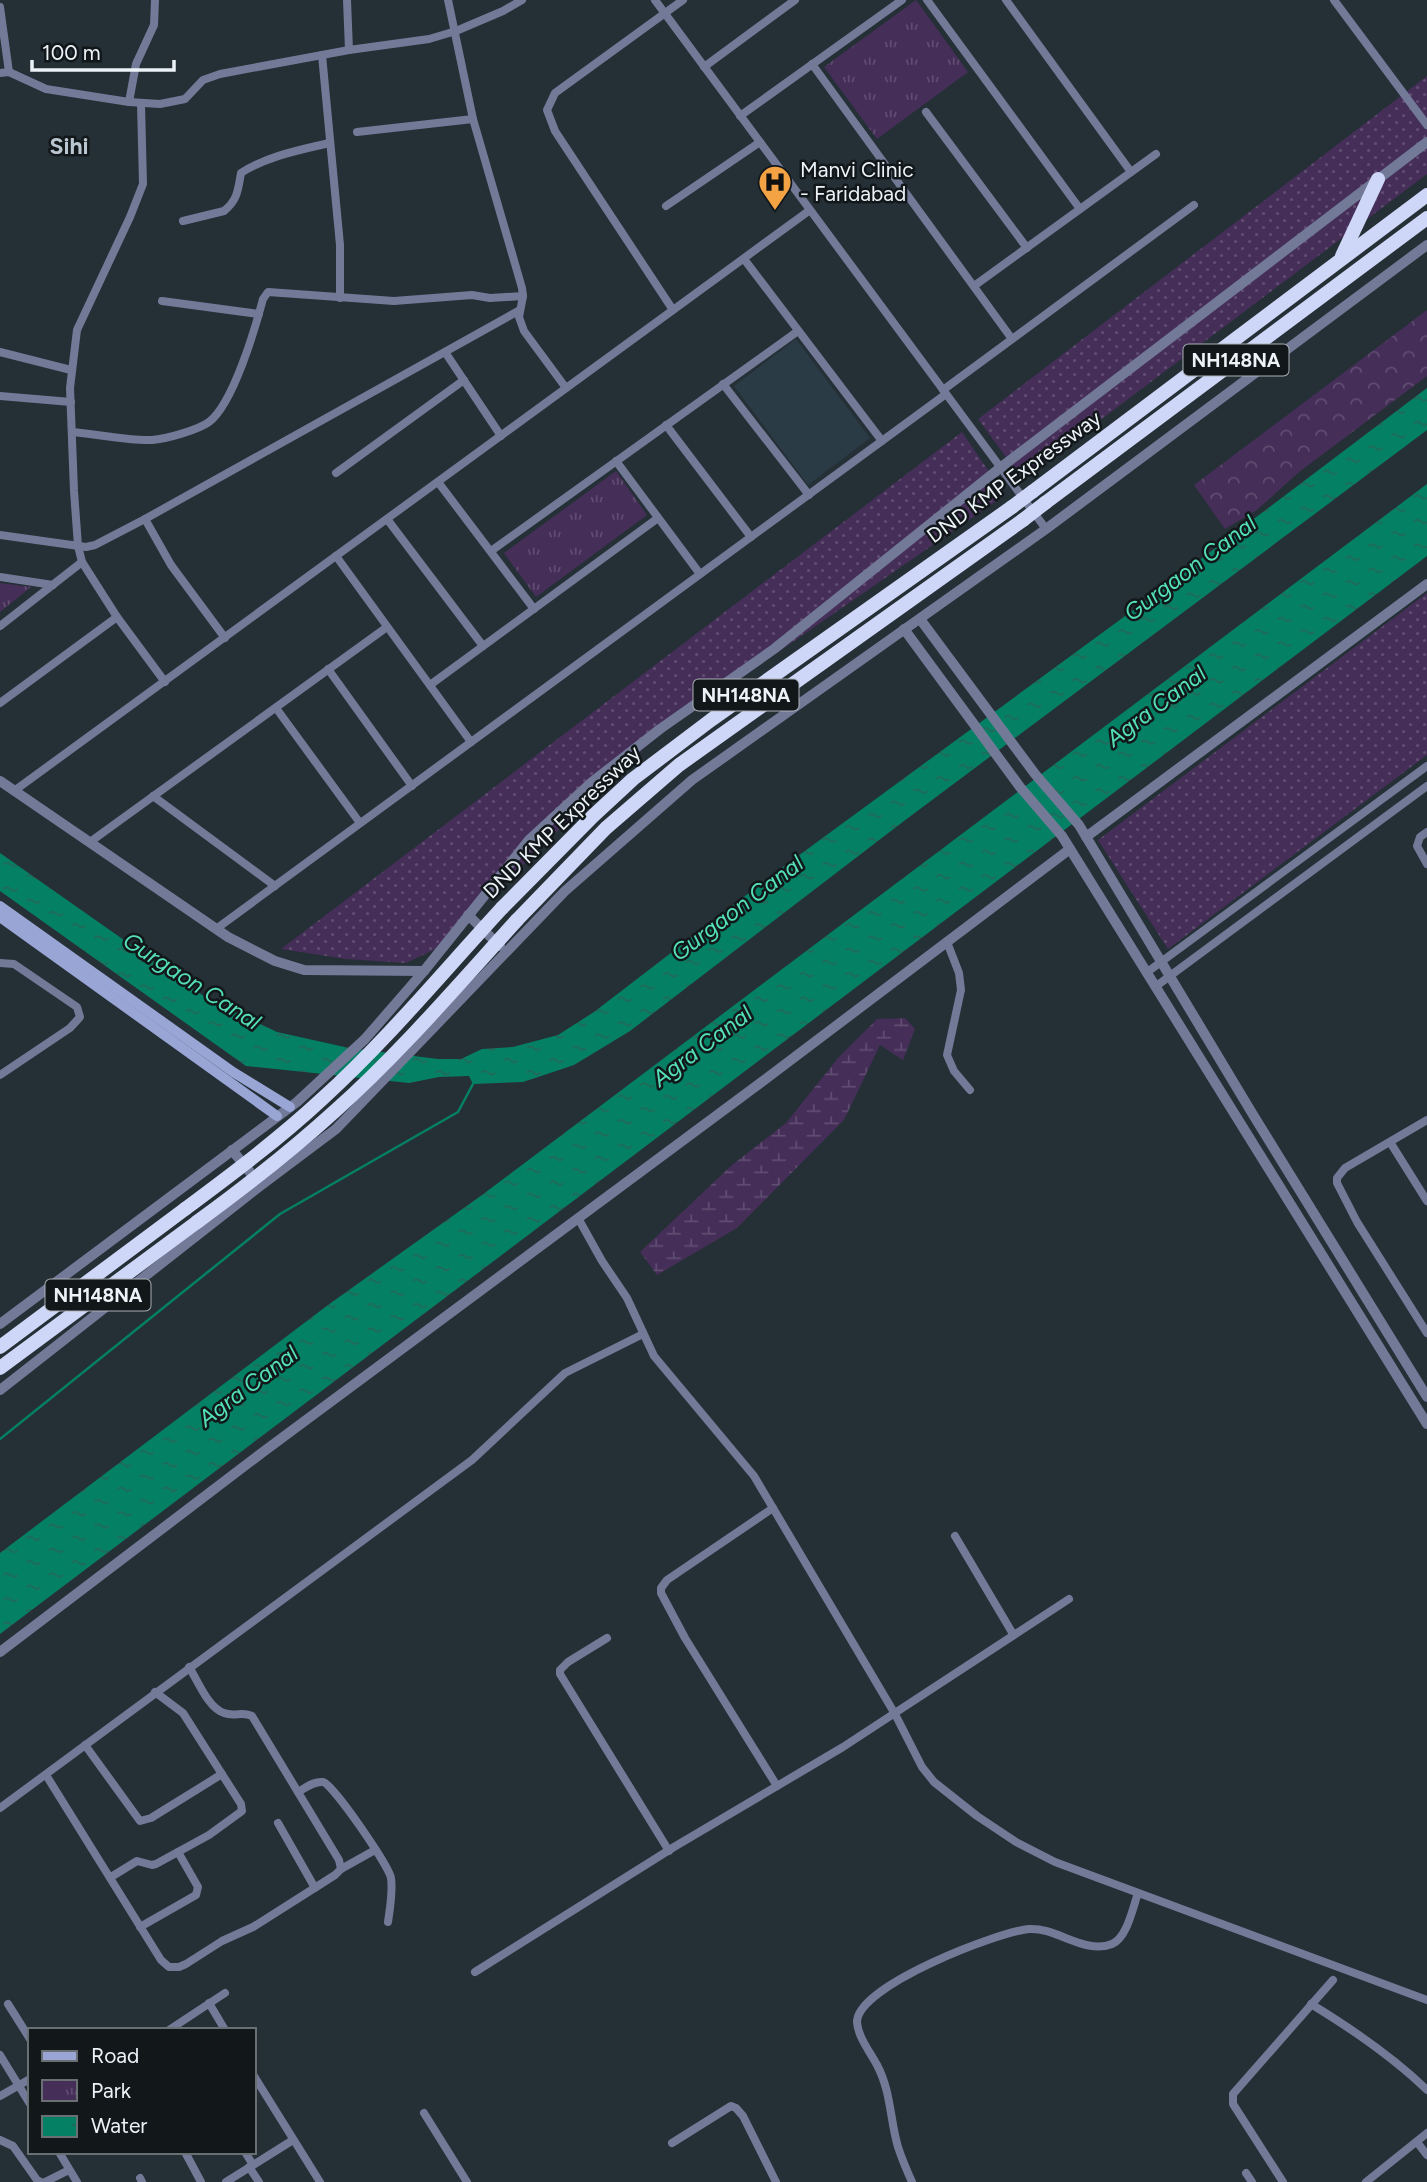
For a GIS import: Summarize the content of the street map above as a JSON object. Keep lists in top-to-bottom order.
{
  "streets": {
    "highway": ["NH148NA", "DND KMP Expressway"]
  },
  "districts": ["Sihi"],
  "water": ["Gurgaon Canal", "Agra Canal"],
  "places": {
    "hospital": ["Manvi Clinic - Faridabad"]
  },
  "legend": ["Road", "Park", "Water"],
  "scale_bar": "100 m"
}
